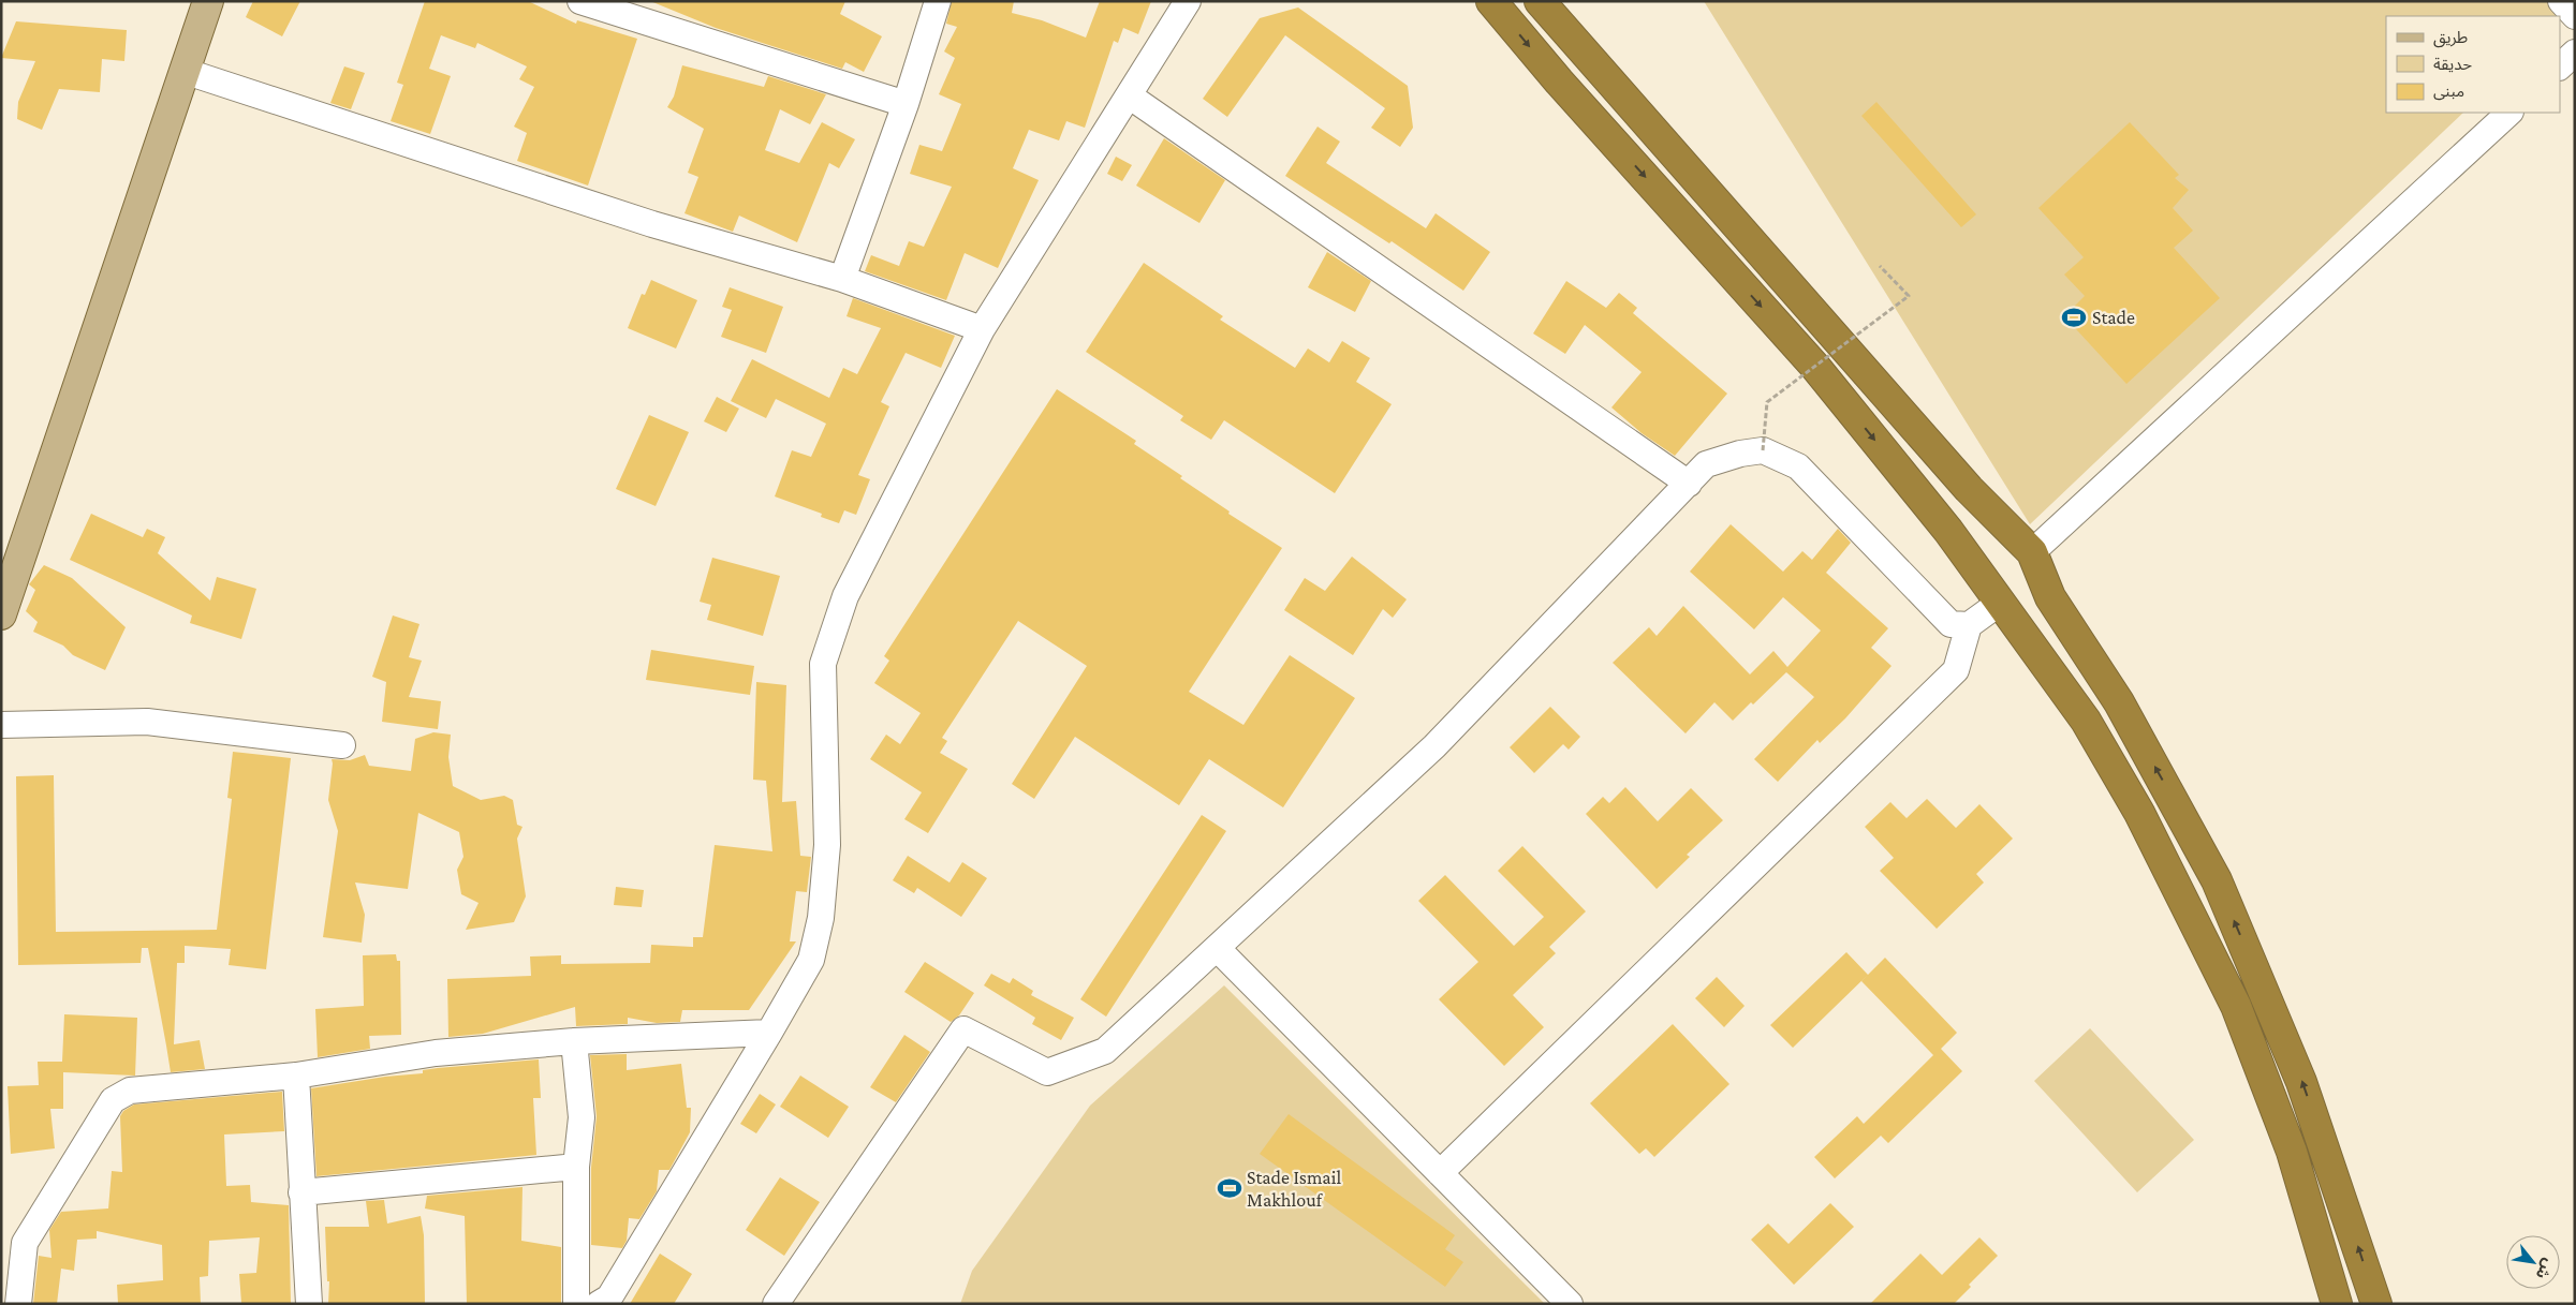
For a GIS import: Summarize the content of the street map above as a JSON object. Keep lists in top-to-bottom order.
{
  "places": {
    "sports": ["Stade", "Stade Ismail Makhlouf"]
  },
  "legend": ["طريق", "حديقة", "مبنى"],
  "north": "bottom right"
}
